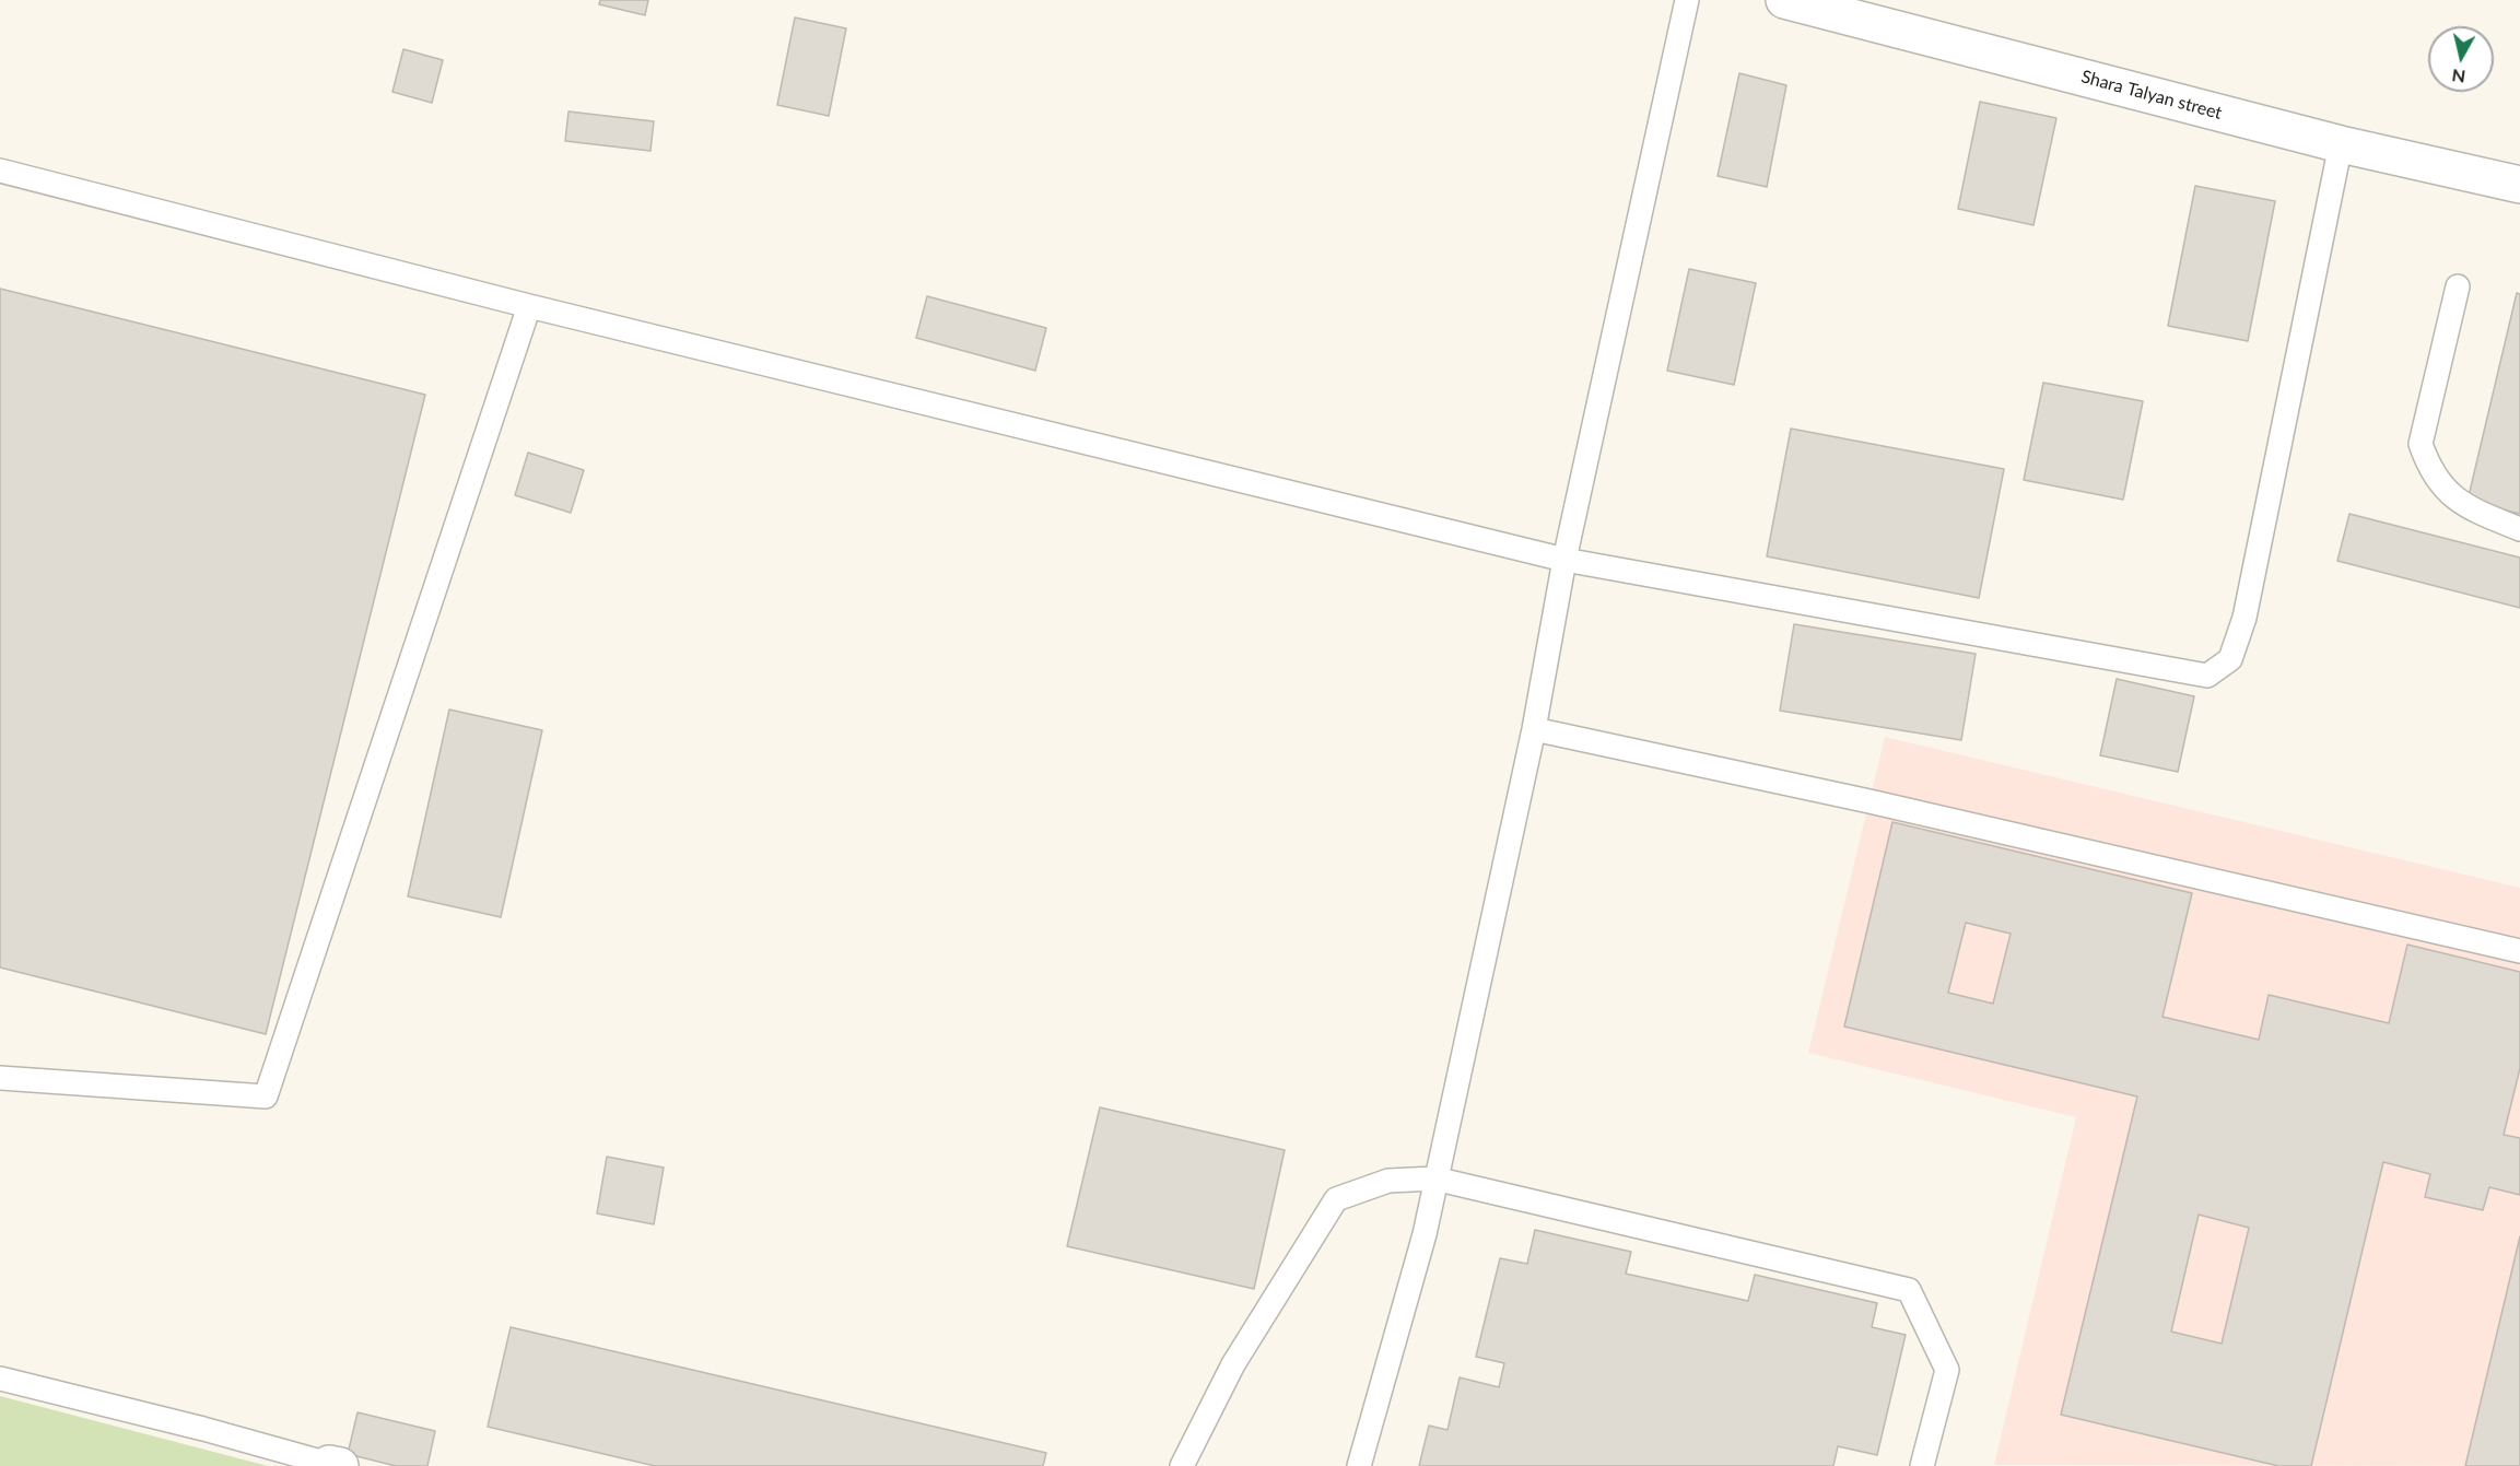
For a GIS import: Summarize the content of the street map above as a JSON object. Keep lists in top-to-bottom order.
{
  "streets": {
    "street": ["Shara Talyan street"]
  },
  "north": "bottom"
}
